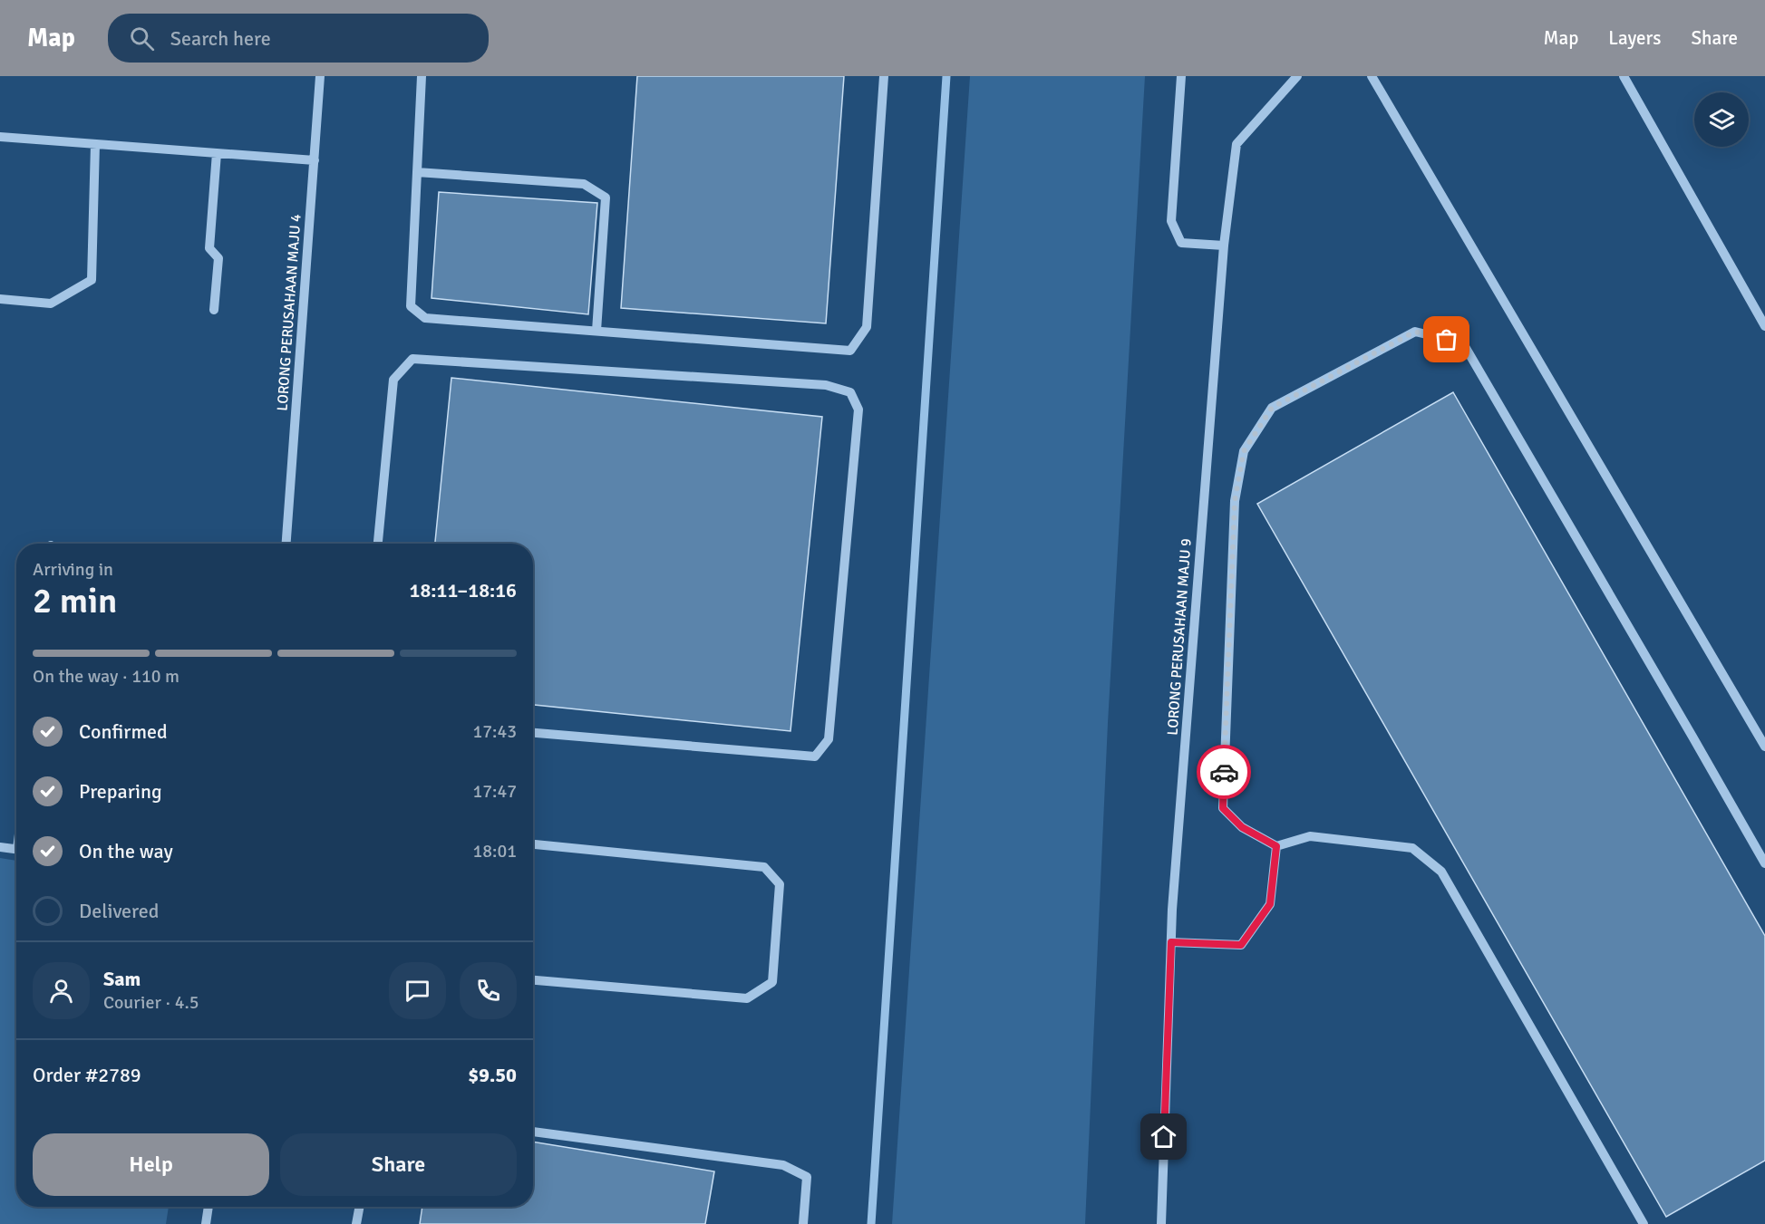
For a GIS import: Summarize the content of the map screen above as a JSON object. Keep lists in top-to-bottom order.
{
  "streets": {
    "street": ["LORONG PERUSAHAAN MAJU 4", "LORONG PERUSAHAAN MAJU 9"]
  },
  "page": {
    "header": "Map",
    "search": "Search here",
    "nav": ["Map", "Layers", "Share"],
    "heading": ["2 min", "Arriving in", "18:11–18:16"],
    "panel": [
      "Sam",
      "Courier · 4.5",
      "Order #2789",
      "$9.50"
    ],
    "bar": "On the way · 110 m",
    "list": [
      ["Confirmed", "17:43"],
      ["Preparing", "17:47"],
      ["On the way", "18:01"],
      "Delivered"
    ],
    "buttons": ["Help", "Share"]
  }
}
